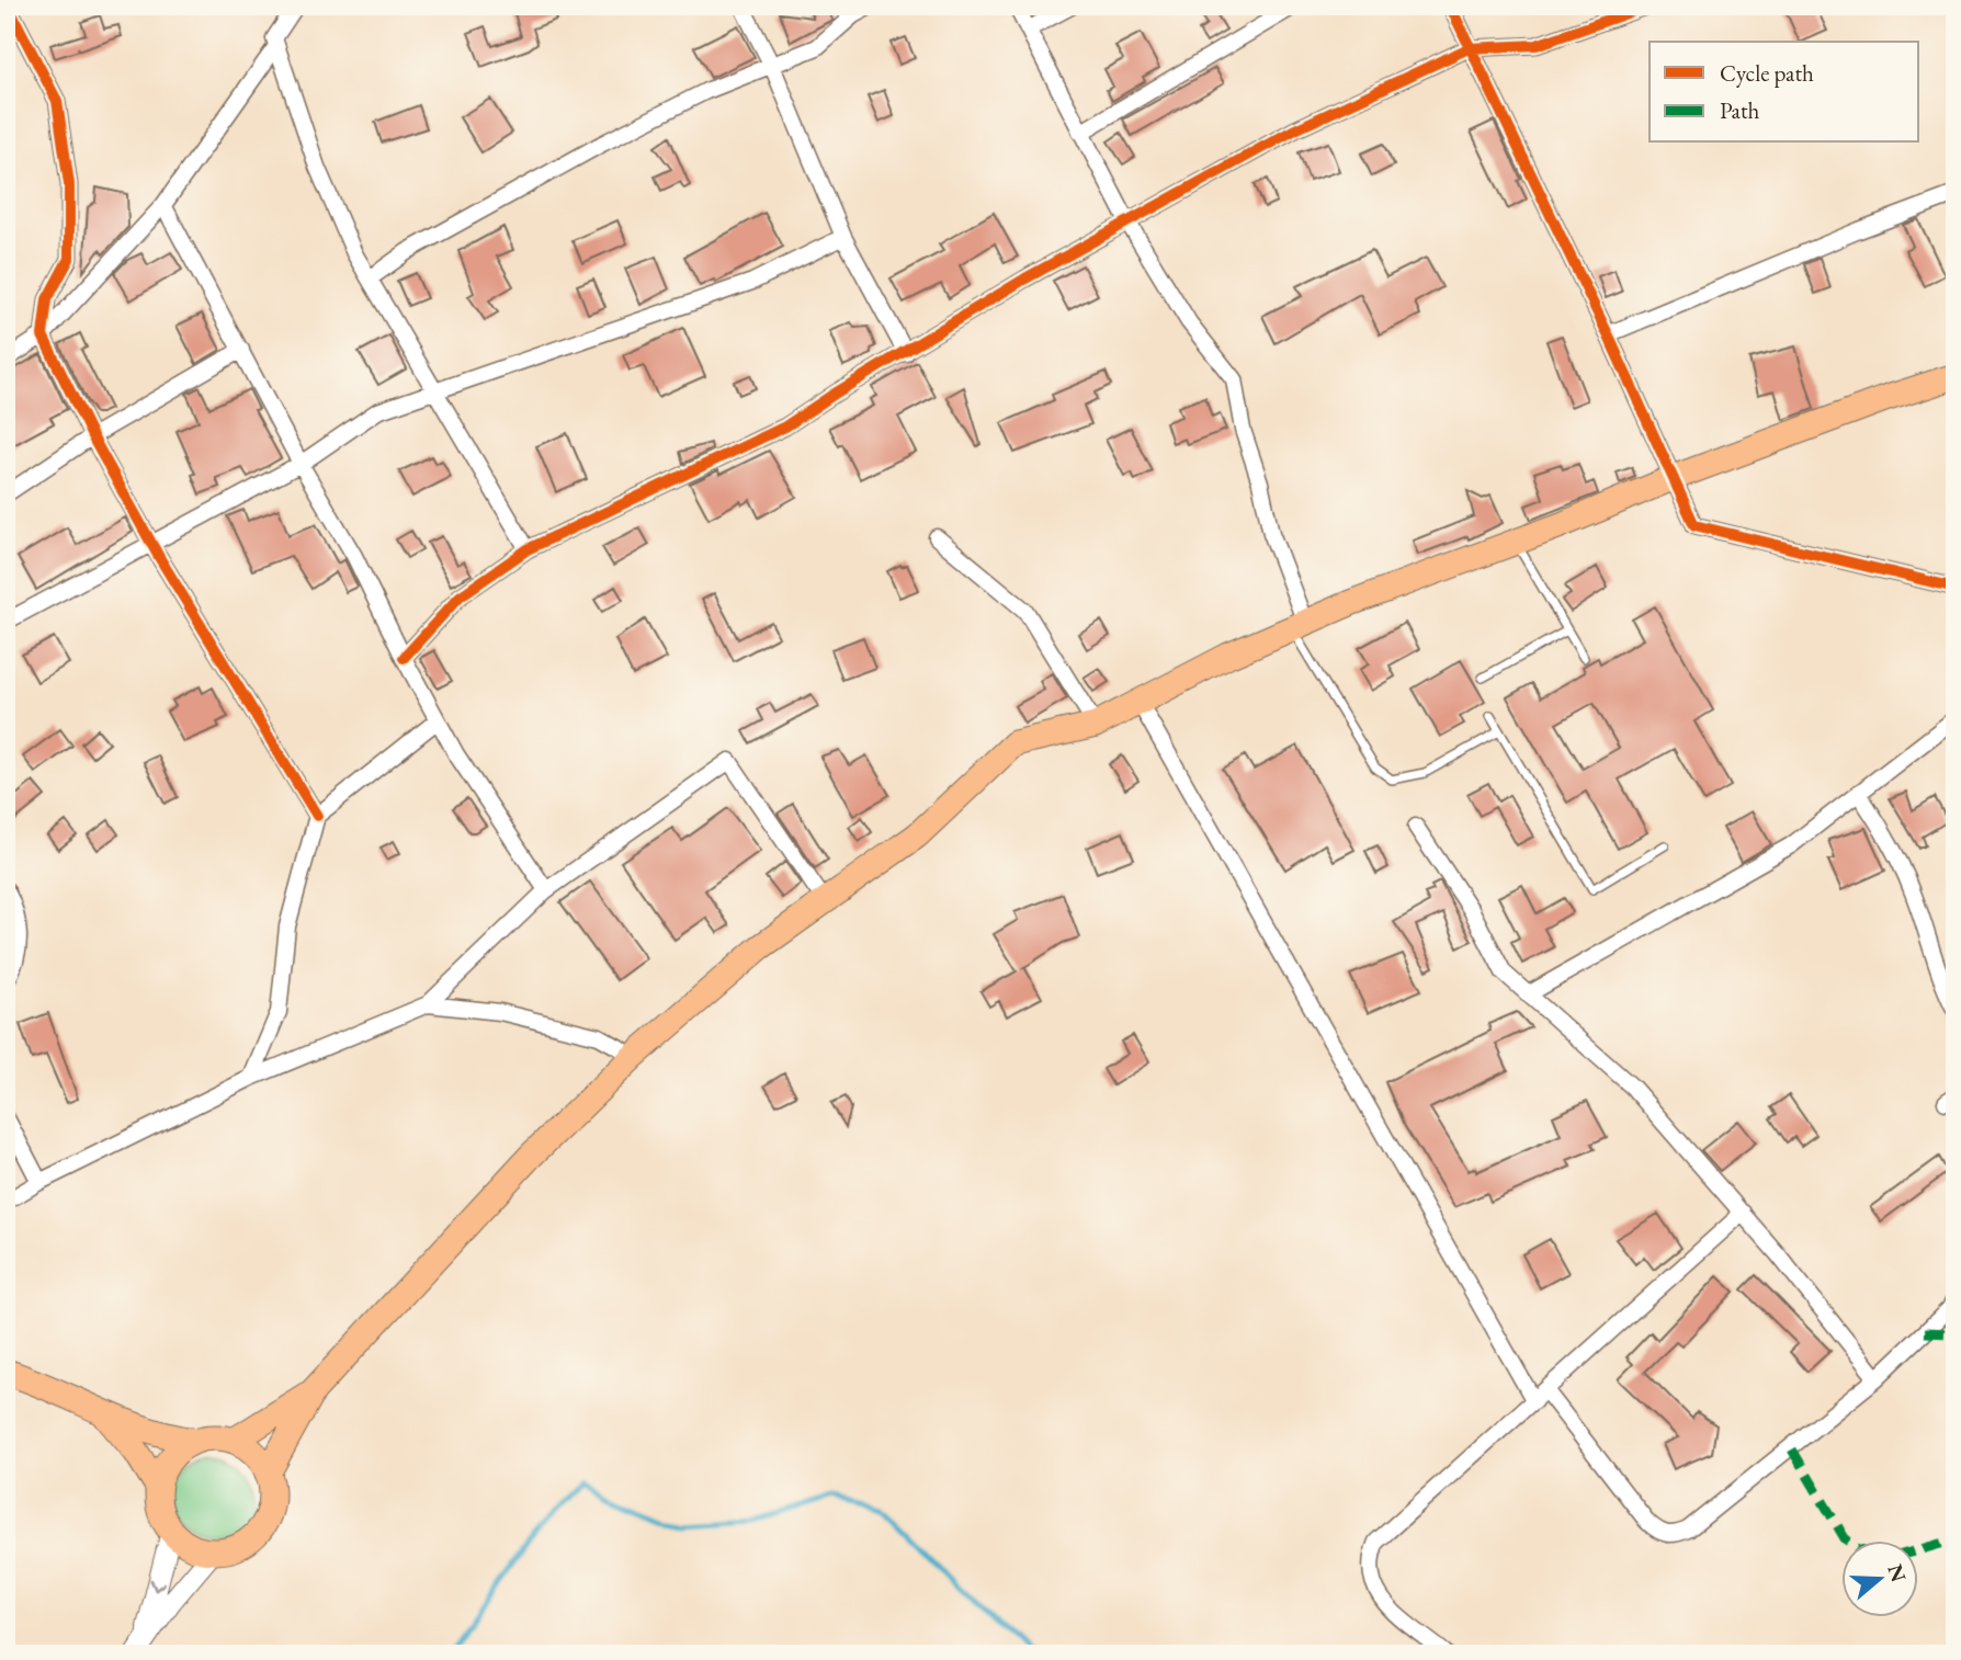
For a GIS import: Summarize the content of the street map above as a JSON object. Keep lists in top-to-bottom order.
{
  "legend": ["Cycle path", "Path"],
  "north": "right"
}
